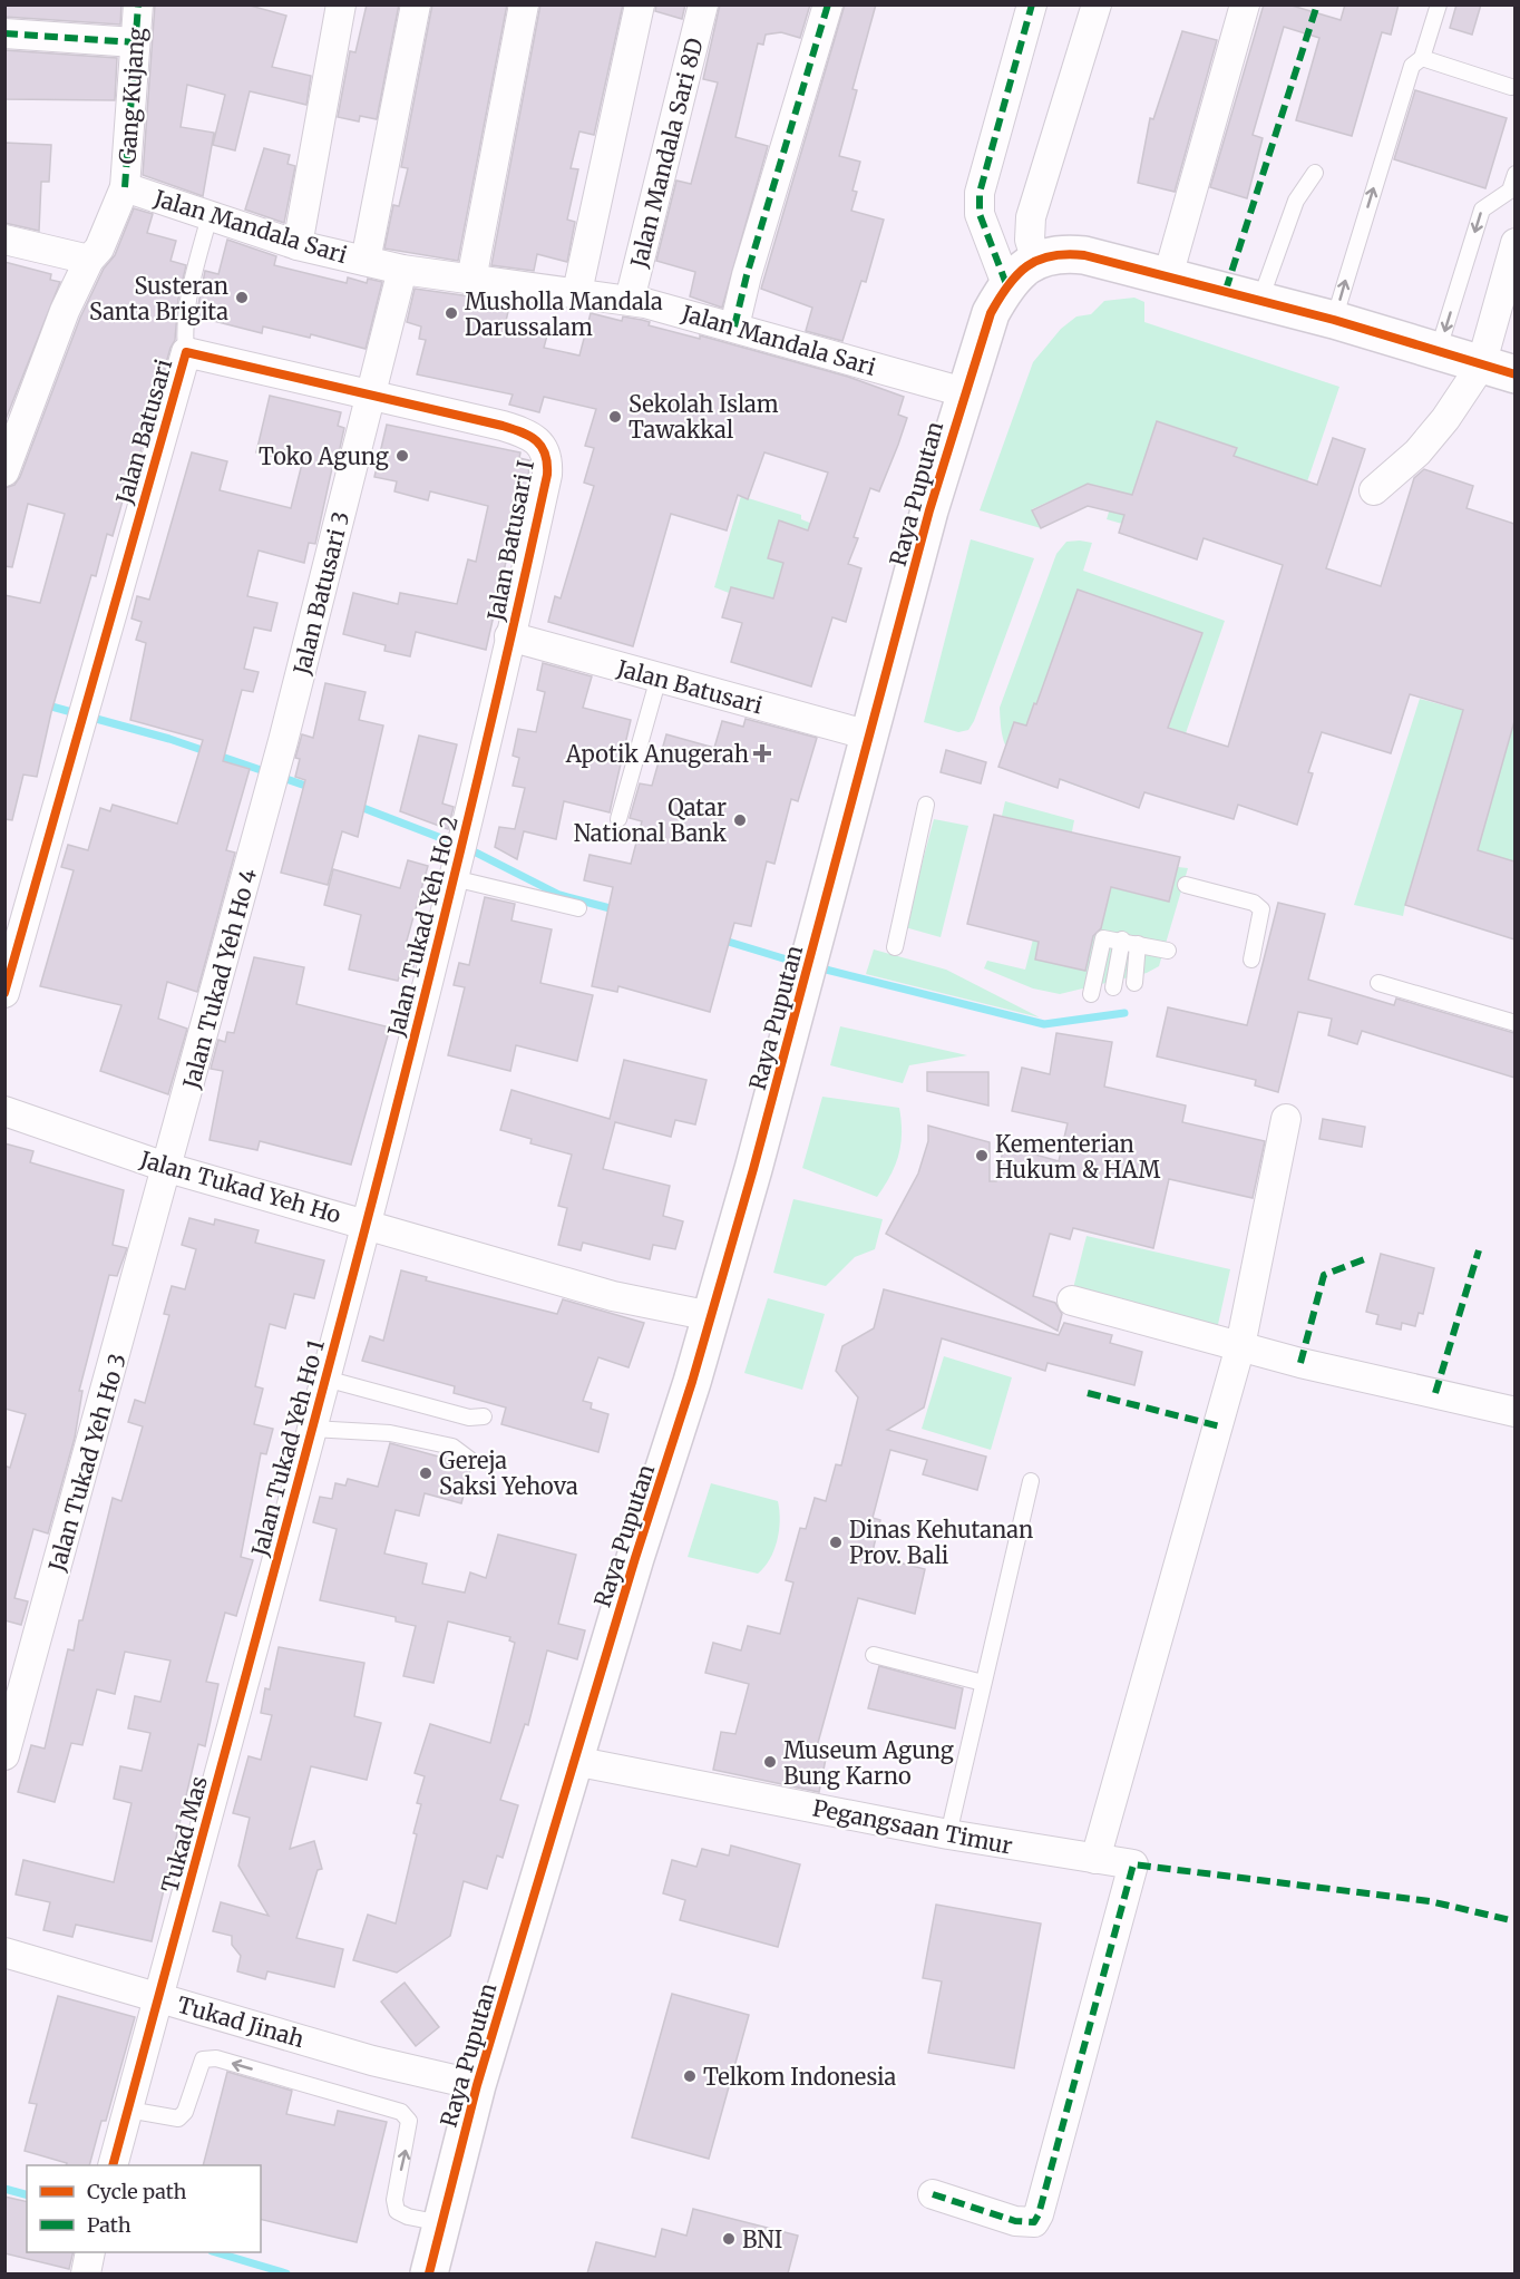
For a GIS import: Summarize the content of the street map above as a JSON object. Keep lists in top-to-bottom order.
{
  "streets": {
    "main road": ["Raya Puputan"],
    "street": [
      "Gang Kujang",
      "Jalan Mandala Sari 8D",
      "Jalan Mandala Sari",
      "Jalan Batusari",
      "Jalan Batusari I",
      "Jalan Batusari 3",
      "Jalan Tukad Yeh Ho 2",
      "Jalan Tukad Yeh Ho 4",
      "Jalan Tukad Yeh Ho",
      "Jalan Tukad Yeh Ho 1",
      "Jalan Tukad Yeh Ho 3",
      "Pegangsaan Timur",
      "Tukad Mas",
      "Tukad Jinah"
    ]
  },
  "crossings": [
    ["Gang Kujang", "Jalan Mandala Sari"],
    ["Jalan Mandala Sari 8D", "Jalan Mandala Sari"],
    ["Jalan Mandala Sari", "Raya Puputan"],
    ["Jalan Mandala Sari", "Jalan Batusari 3"],
    ["Jalan Batusari", "Raya Puputan"],
    ["Jalan Batusari", "Jalan Batusari I"],
    ["Jalan Batusari", "Jalan Batusari 3"],
    ["Jalan Batusari", "Jalan Tukad Yeh Ho 2"],
    ["Raya Puputan", "Jalan Tukad Yeh Ho"],
    ["Raya Puputan", "Pegangsaan Timur"],
    ["Raya Puputan", "Tukad Jinah"],
    ["Jalan Batusari I", "Jalan Tukad Yeh Ho 2"],
    ["Jalan Batusari 3", "Jalan Tukad Yeh Ho 4"],
    ["Jalan Tukad Yeh Ho 2", "Jalan Tukad Yeh Ho"],
    ["Jalan Tukad Yeh Ho 2", "Jalan Tukad Yeh Ho 1"],
    ["Jalan Tukad Yeh Ho 4", "Jalan Tukad Yeh Ho"],
    ["Jalan Tukad Yeh Ho 4", "Jalan Tukad Yeh Ho 3"],
    ["Jalan Tukad Yeh Ho", "Jalan Tukad Yeh Ho 1"],
    ["Jalan Tukad Yeh Ho", "Jalan Tukad Yeh Ho 3"],
    ["Jalan Tukad Yeh Ho 1", "Tukad Mas"],
    ["Tukad Mas", "Tukad Jinah"]
  ],
  "places": {
    "other": [
      "Susteran Santa Brigita",
      "Musholla Mandala Darussalam",
      "Sekolah Islam Tawakkal",
      "Toko Agung",
      "Qatar National Bank",
      "Kementerian Hukum & HAM",
      "Gereja Saksi Yehova",
      "Dinas Kehutanan Prov. Bali",
      "Museum Agung Bung Karno",
      "Telkom Indonesia",
      "BNI"
    ],
    "health": ["Apotik Anugerah"]
  },
  "legend": ["Cycle path", "Path"]
}
